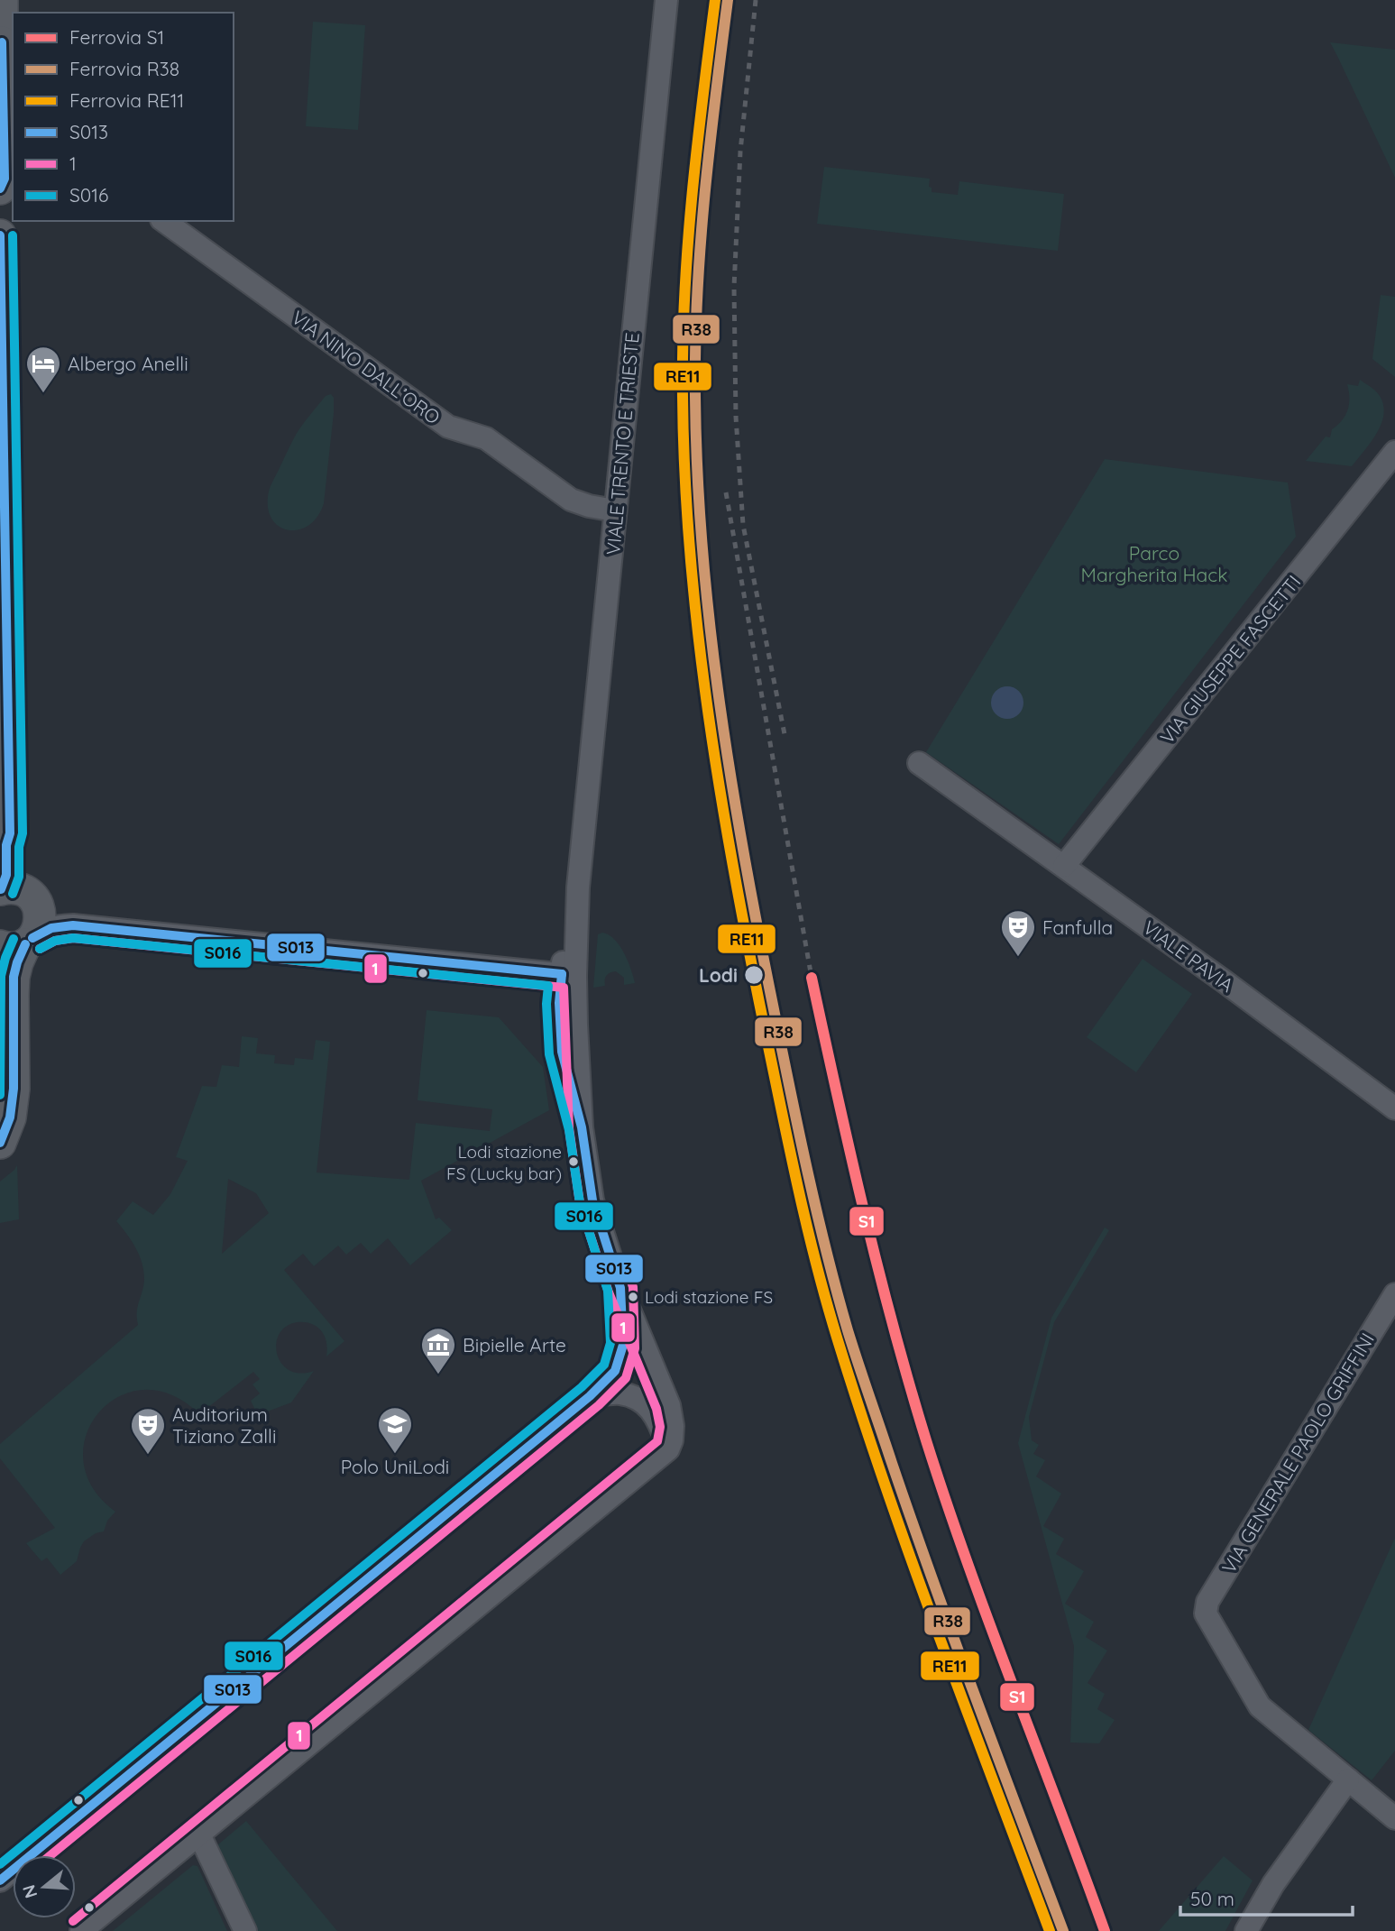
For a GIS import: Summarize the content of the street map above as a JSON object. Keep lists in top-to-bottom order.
{
  "streets": {
    "street": [
      "VIA NINO DALL’ORO",
      "VIALE TRENTO E TRIESTE",
      "VIA GIUSEPPE FASCETTI",
      "VIALE PAVIA",
      "VIA GENERALE PAOLO GRIFFINI"
    ]
  },
  "crossings": [
    ["VIA NINO DALL’ORO", "VIALE TRENTO E TRIESTE"],
    ["VIA GIUSEPPE FASCETTI", "VIALE PAVIA"]
  ],
  "parks": ["Parco Margherita Hack"],
  "places": {
    "hotel": ["Albergo Anelli"],
    "theatre": ["Fanfulla", "Auditorium Tiziano Zalli"],
    "other": ["Lodi", "Lodi stazione FS (Lucky bar)", "Lodi stazione FS"],
    "museum": ["Bipielle Arte"],
    "school or university": ["Polo UniLodi"]
  },
  "lines": [
    "rail line R38",
    "rail line RE11",
    "transit line S013",
    "transit line S016",
    "transit line 1",
    "rail line S1"
  ],
  "legend": [
    "Ferrovia S1",
    "Ferrovia R38",
    "Ferrovia RE11",
    "S013",
    "1",
    "S016"
  ],
  "scale_bar": "50 m",
  "north": "left"
}
